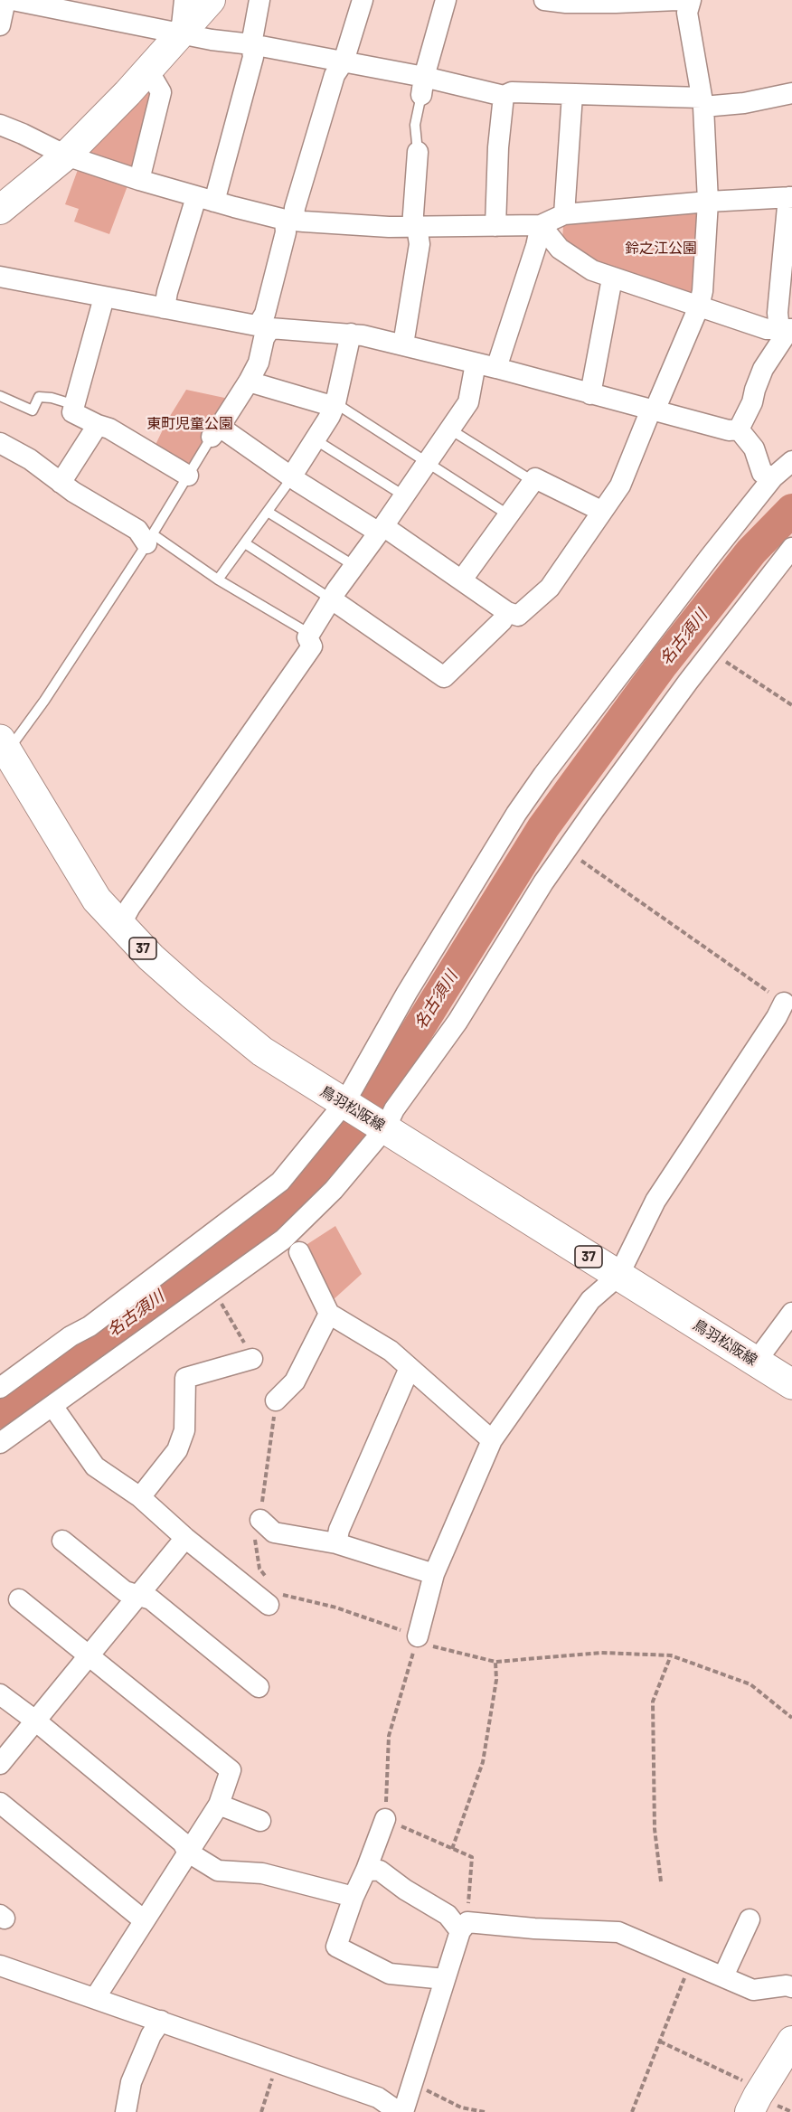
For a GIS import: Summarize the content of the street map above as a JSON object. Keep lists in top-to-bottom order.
{
  "streets": {
    "main road": ["37", "鳥羽松阪線"]
  },
  "water": ["名古須川"],
  "parks": ["鈴之江公園", "東町児童公園"]
}
